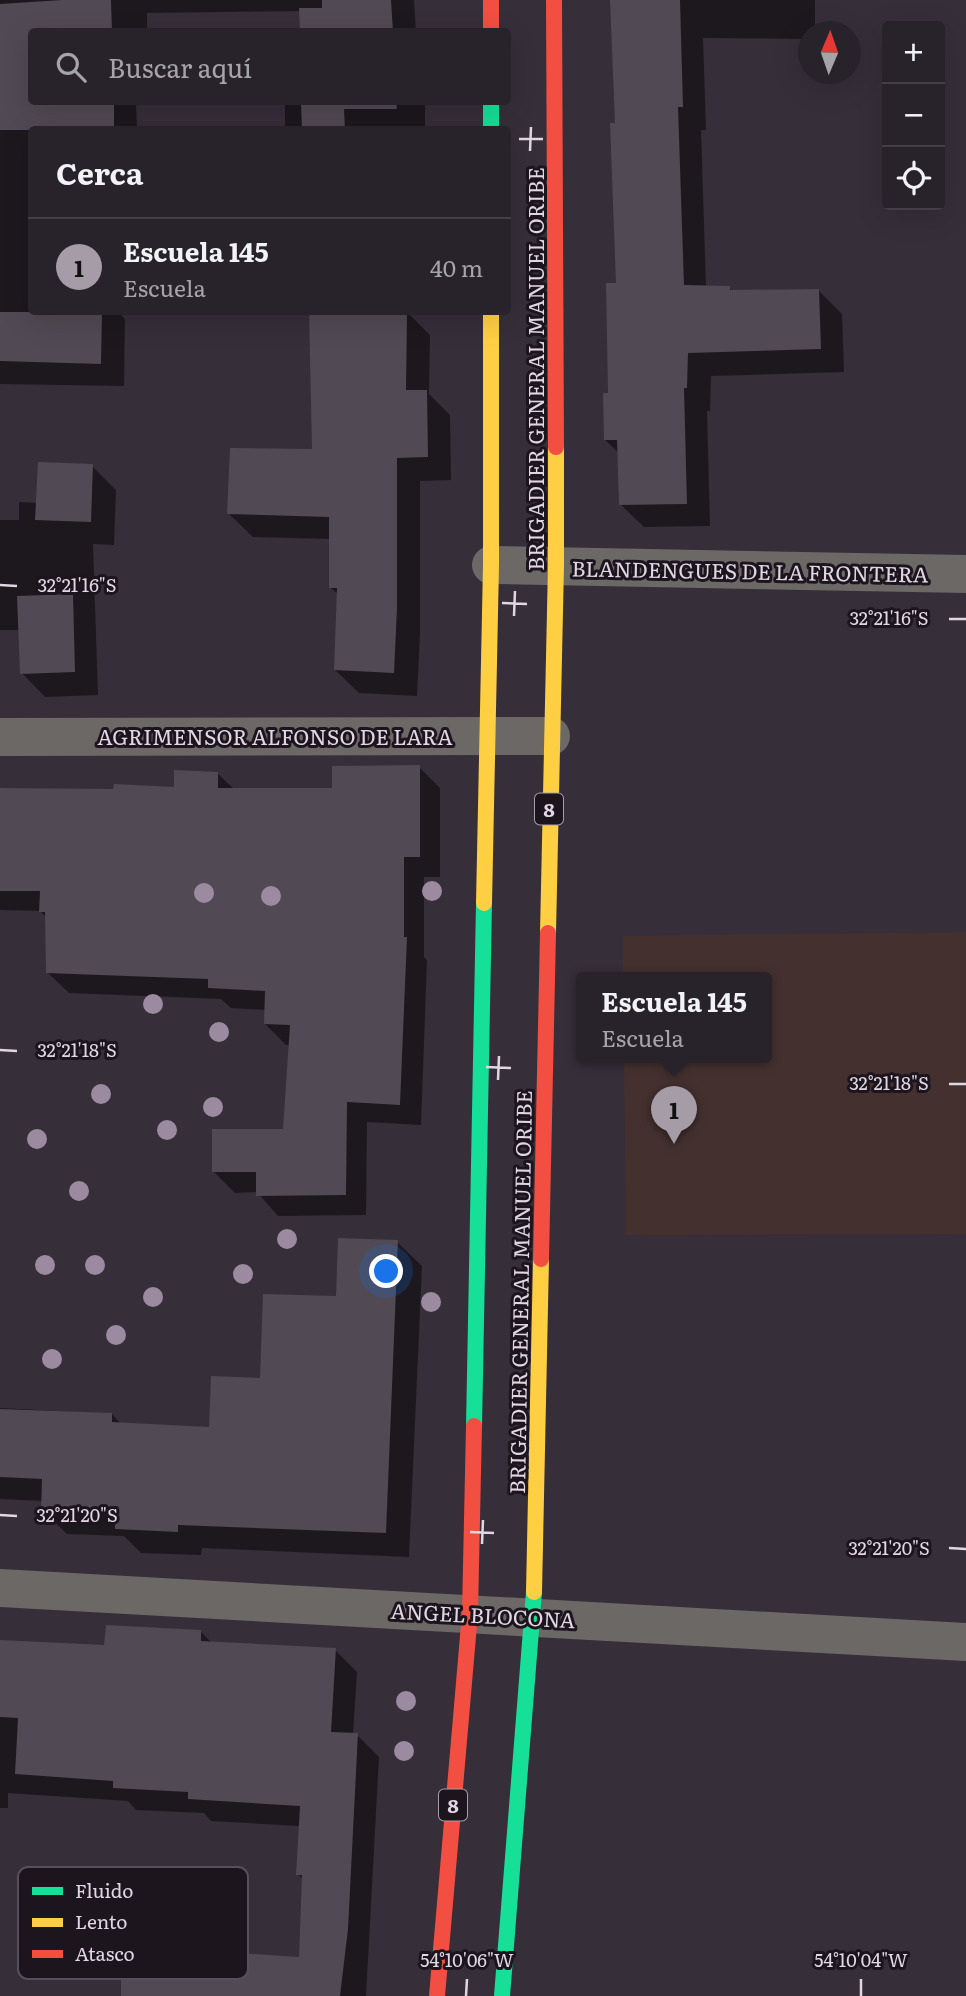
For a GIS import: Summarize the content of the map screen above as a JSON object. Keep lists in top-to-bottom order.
{
  "streets": {
    "main road": ["BRIGADIER GENERAL MANUEL ORIBE", "8"],
    "street": ["BLANDENGUES DE LA FRONTERA", "AGRIMENSOR ALFONSO DE LARA", "ANGEL BLOCONA"]
  },
  "crossings": [
    ["BRIGADIER GENERAL MANUEL ORIBE", "BLANDENGUES DE LA FRONTERA"],
    ["BRIGADIER GENERAL MANUEL ORIBE", "AGRIMENSOR ALFONSO DE LARA"],
    ["BRIGADIER GENERAL MANUEL ORIBE", "ANGEL BLOCONA"]
  ],
  "legend": ["Fluido", "Lento", "Atasco"],
  "north": "top",
  "page": {
    "map_buttons": ["+", "−"],
    "search": "Buscar aquí",
    "heading": "Cerca",
    "list": [
      {
        "mark": "1",
        "name": "Escuela 145",
        "note": "Escuela",
        "value": "40 m"
      }
    ],
    "popup": ["Escuela 145", "Escuela"],
    "pins": "1"
  },
  "coordinates": [
    "32°21'16\"S",
    "32°21'18\"S",
    "32°21'20\"S",
    "54°10'06\"W",
    "54°10'04\"W"
  ]
}
